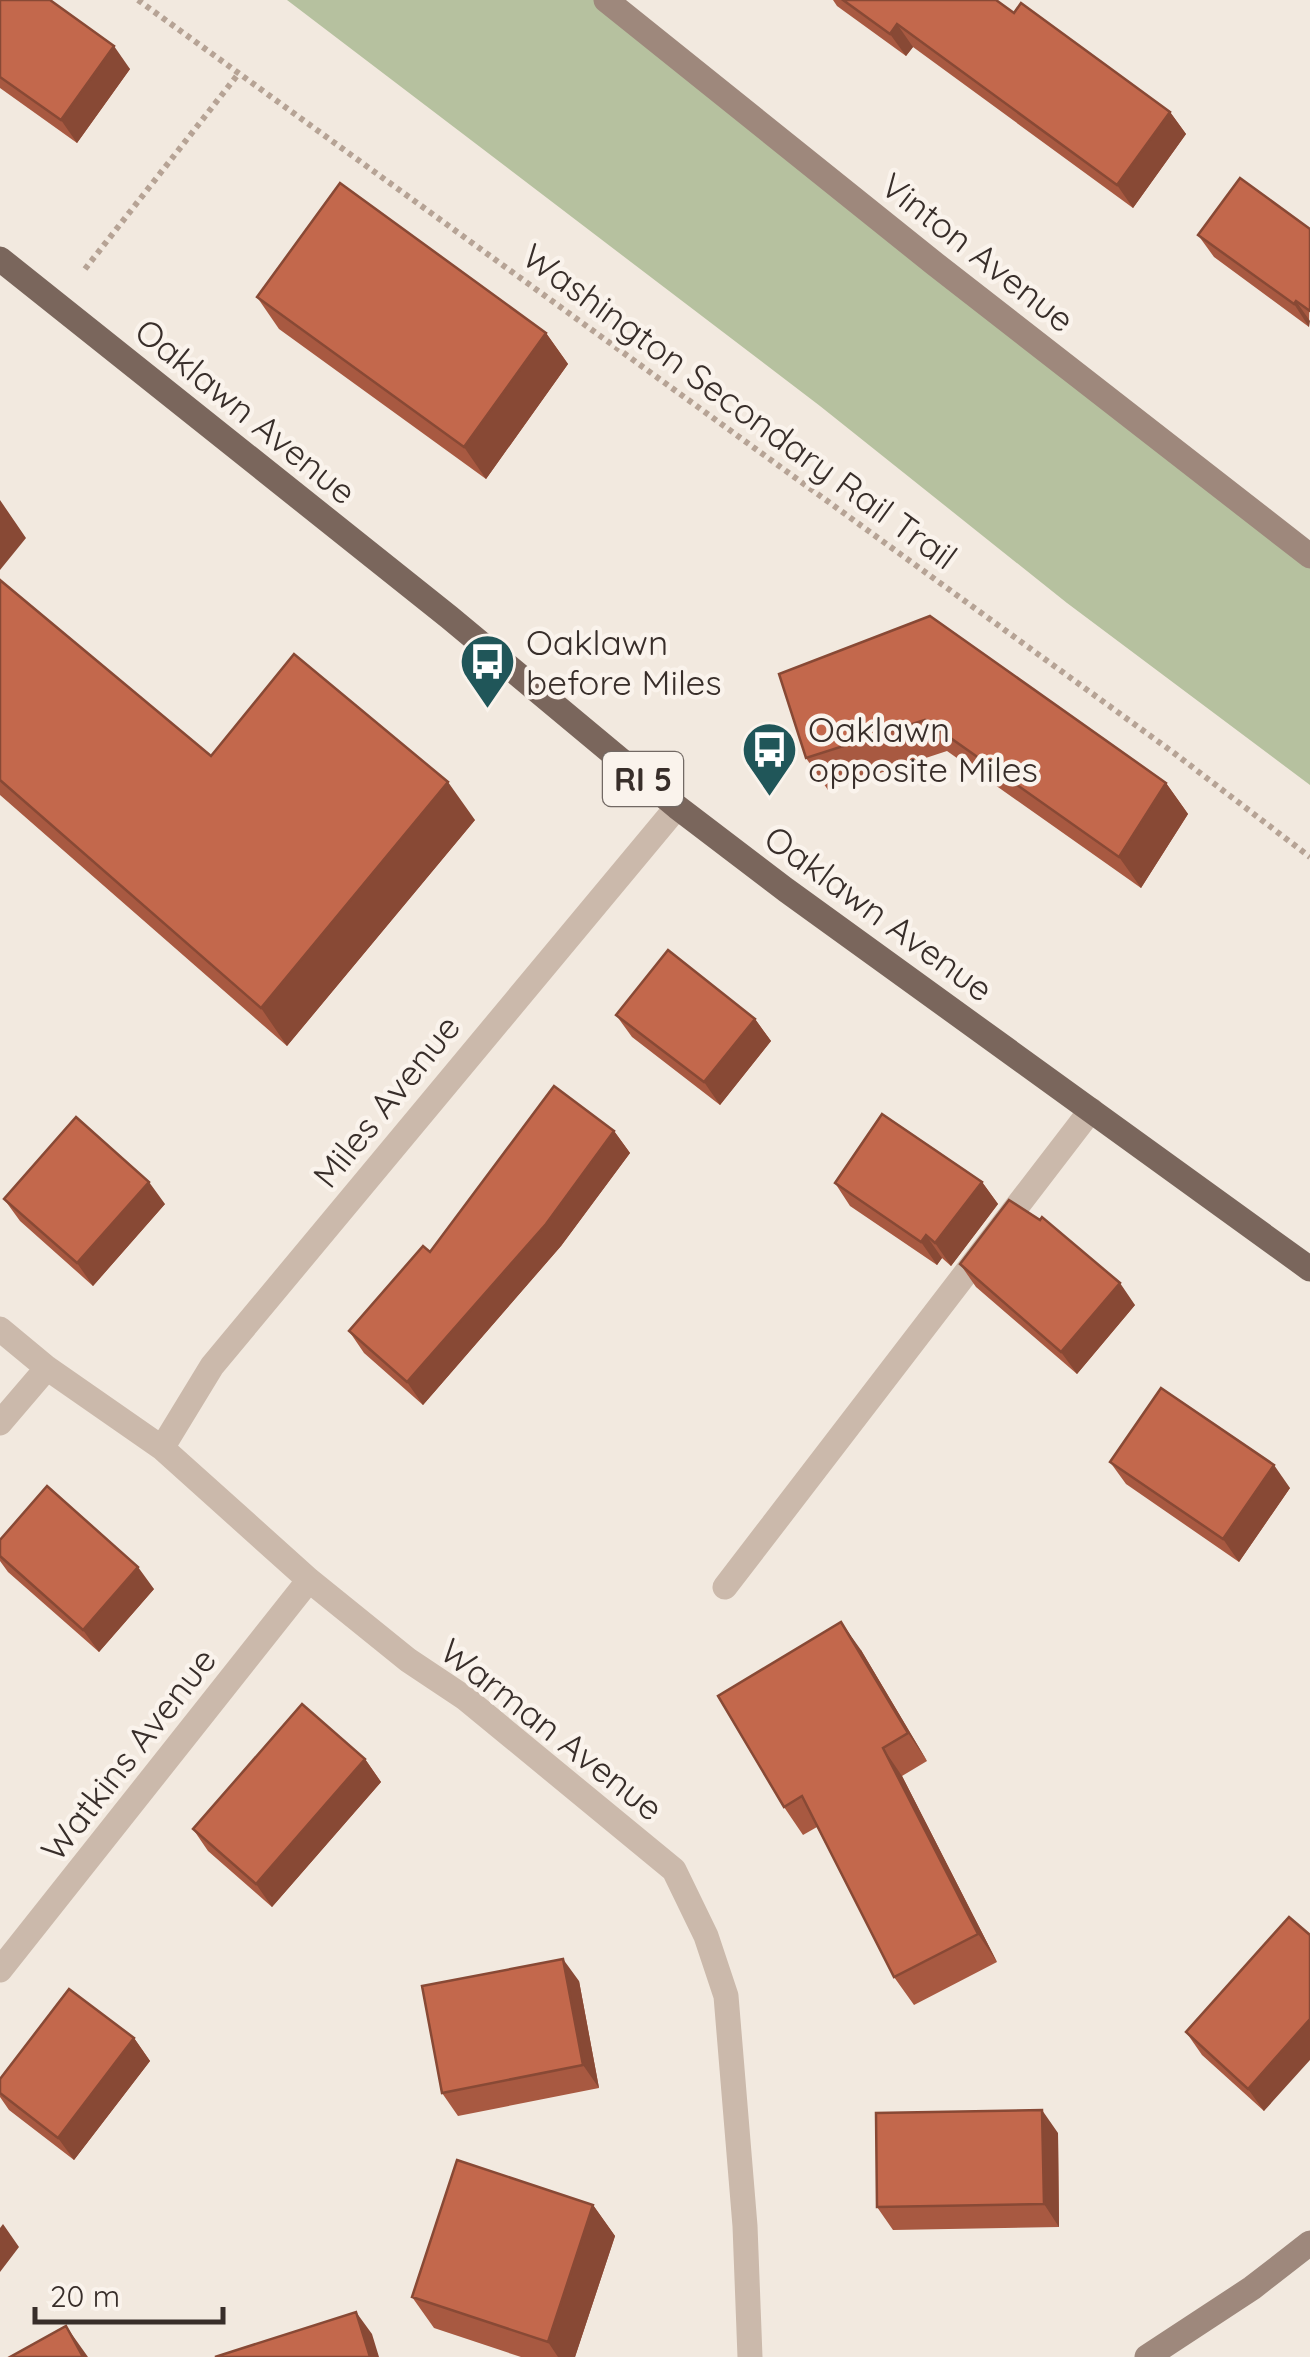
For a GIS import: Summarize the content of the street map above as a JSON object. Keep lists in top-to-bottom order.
{
  "streets": {
    "main road": ["Oaklawn Avenue", "RI 5"],
    "street": [
      "Vinton Avenue",
      "Miles Avenue",
      "Warman Avenue",
      "Watkins Avenue"
    ],
    "path": ["Washington Secondary Rail Trail"]
  },
  "crossings": [
    ["Oaklawn Avenue", "Miles Avenue"],
    ["Miles Avenue", "Warman Avenue"],
    ["Warman Avenue", "Watkins Avenue"]
  ],
  "places": {
    "bus stop": ["Oaklawn before Miles", "Oaklawn opposite Miles"]
  },
  "scale_bar": "20 m"
}
